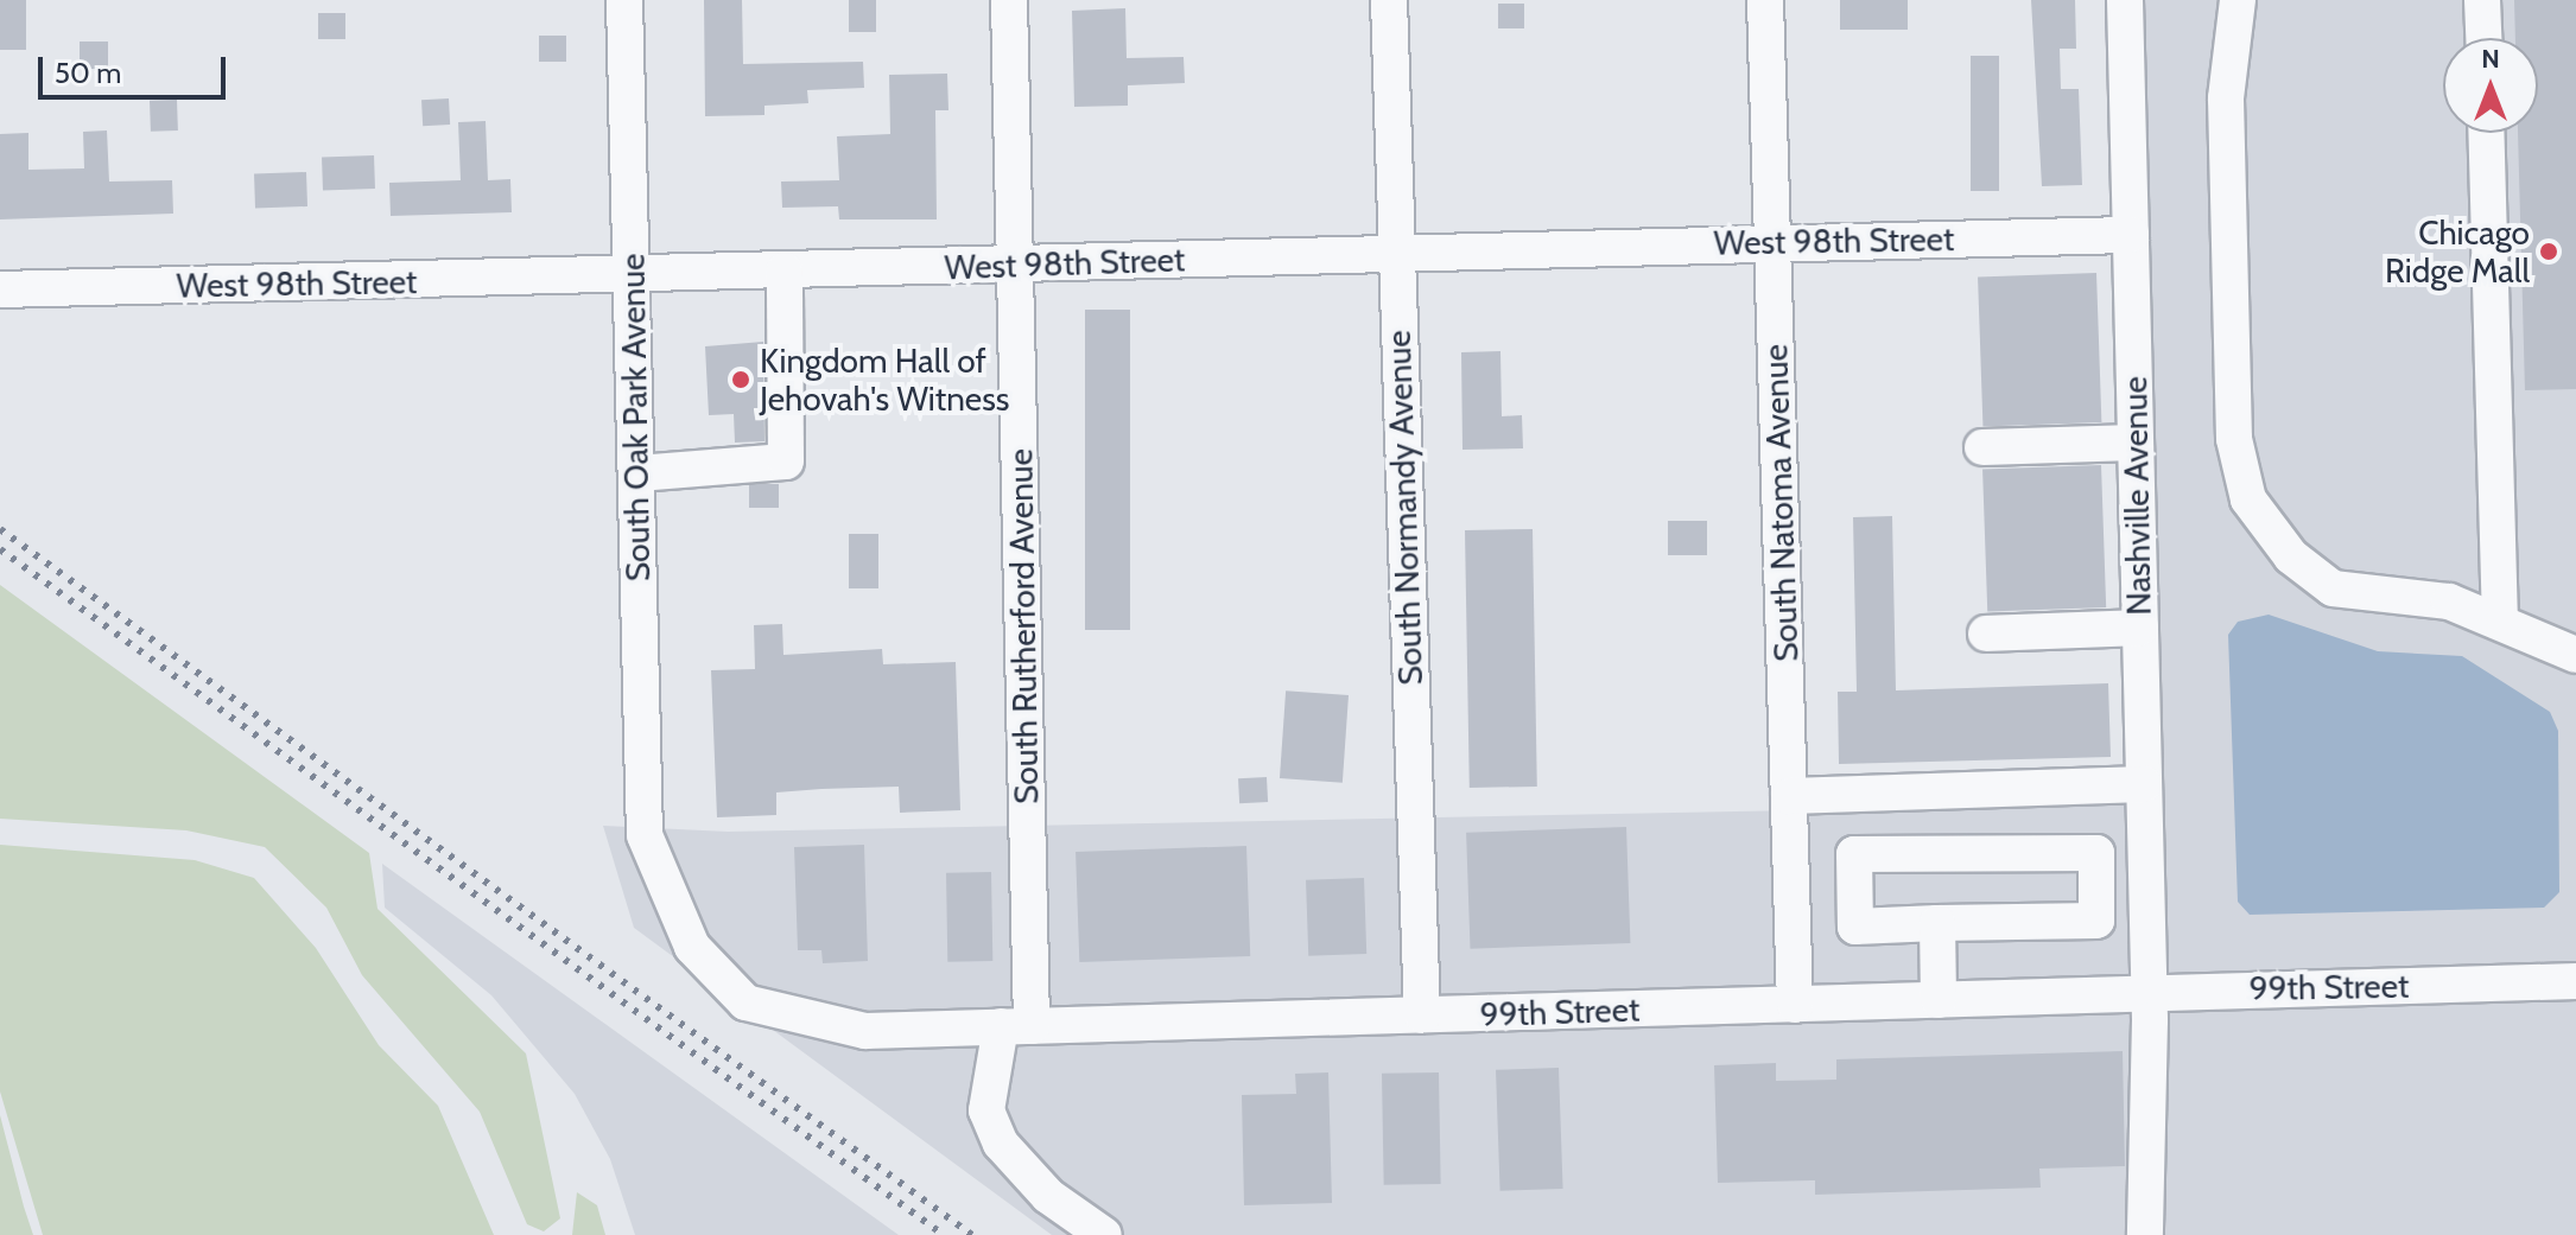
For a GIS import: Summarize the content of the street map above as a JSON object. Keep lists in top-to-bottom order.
{
  "streets": {
    "street": [
      "West 98th Street",
      "South Oak Park Avenue",
      "Nashville Avenue",
      "South Natoma Avenue",
      "South Normandy Avenue",
      "South Rutherford Avenue",
      "99th Street"
    ]
  },
  "crossings": [
    ["West 98th Street", "South Oak Park Avenue"],
    ["West 98th Street", "Nashville Avenue"],
    ["West 98th Street", "South Natoma Avenue"],
    ["West 98th Street", "South Normandy Avenue"],
    ["West 98th Street", "South Rutherford Avenue"],
    ["South Oak Park Avenue", "99th Street"],
    ["Nashville Avenue", "99th Street"],
    ["South Natoma Avenue", "99th Street"],
    ["South Normandy Avenue", "99th Street"],
    ["South Rutherford Avenue", "99th Street"]
  ],
  "places": ["Chicago Ridge Mall", "Kingdom Hall of Jehovah's Witness"],
  "scale_bar": "50 m",
  "north": "top"
}
